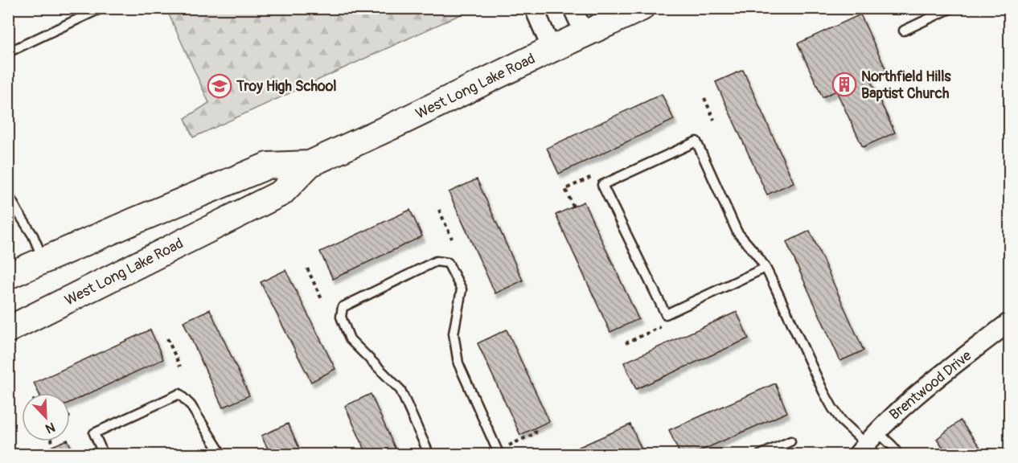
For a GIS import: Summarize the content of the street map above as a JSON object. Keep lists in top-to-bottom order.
{
  "streets": {
    "main road": ["West Long Lake Road"],
    "street": ["Brentwood Drive"]
  },
  "places": {
    "building": ["Northfield Hills Baptist Church"],
    "school or university": ["Troy High School"]
  },
  "north": "bottom right"
}
